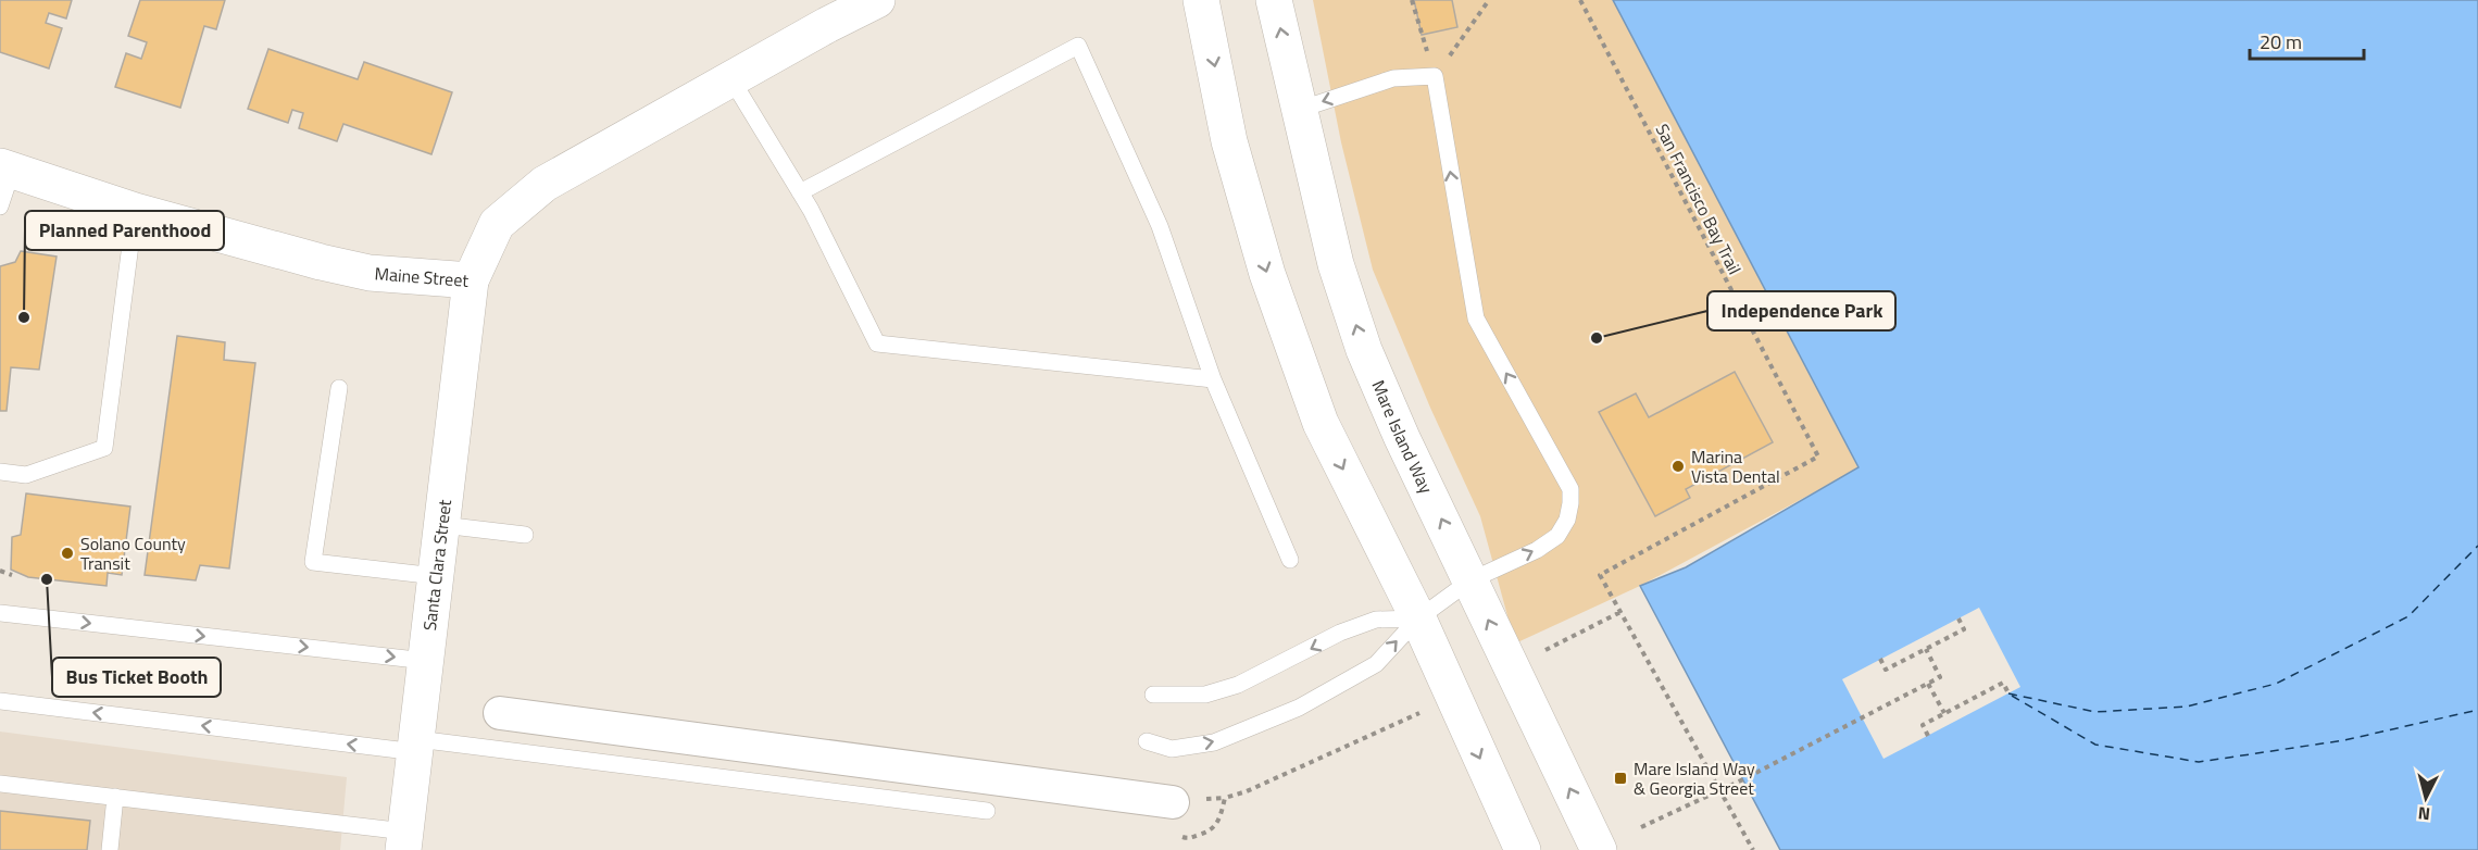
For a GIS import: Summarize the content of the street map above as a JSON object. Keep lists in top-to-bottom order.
{
  "streets": {
    "main road": ["Maine Street", "Mare Island Way", "Santa Clara Street"],
    "path": ["San Francisco Bay Trail"]
  },
  "crossings": [
    ["Maine Street", "Santa Clara Street"]
  ],
  "places": {
    "other": [
      "Planned Parenthood",
      "Independence Park",
      "Marina Vista Dental",
      "Solano County Transit",
      "Bus Ticket Booth"
    ],
    "transit": ["Mare Island Way & Georgia Street"]
  },
  "scale_bar": "20 m",
  "north": "bottom"
}
